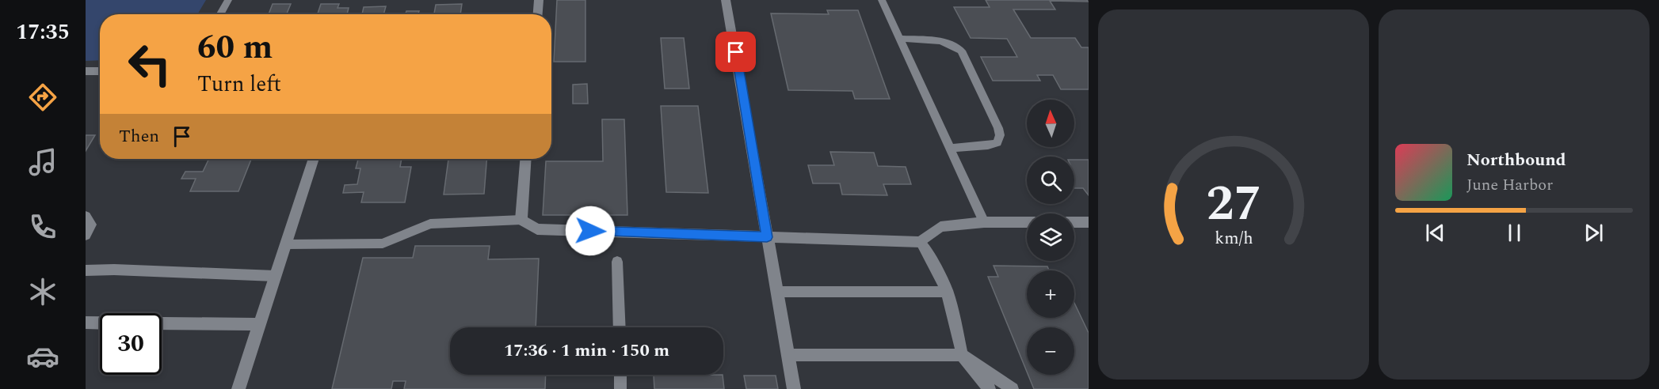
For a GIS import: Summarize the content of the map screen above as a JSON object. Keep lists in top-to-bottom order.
{
  "north": "top",
  "page": {
    "tabs": "17:35",
    "turn": ["60 m", "Turn left"],
    "map_buttons": ["+", "−"],
    "then": "Then",
    "song": ["Northbound", "June Harbor"],
    "limit": "30",
    "trip": "17:36 · 1 min · 150 m",
    "gauge": ["27", "km/h"]
  }
}
